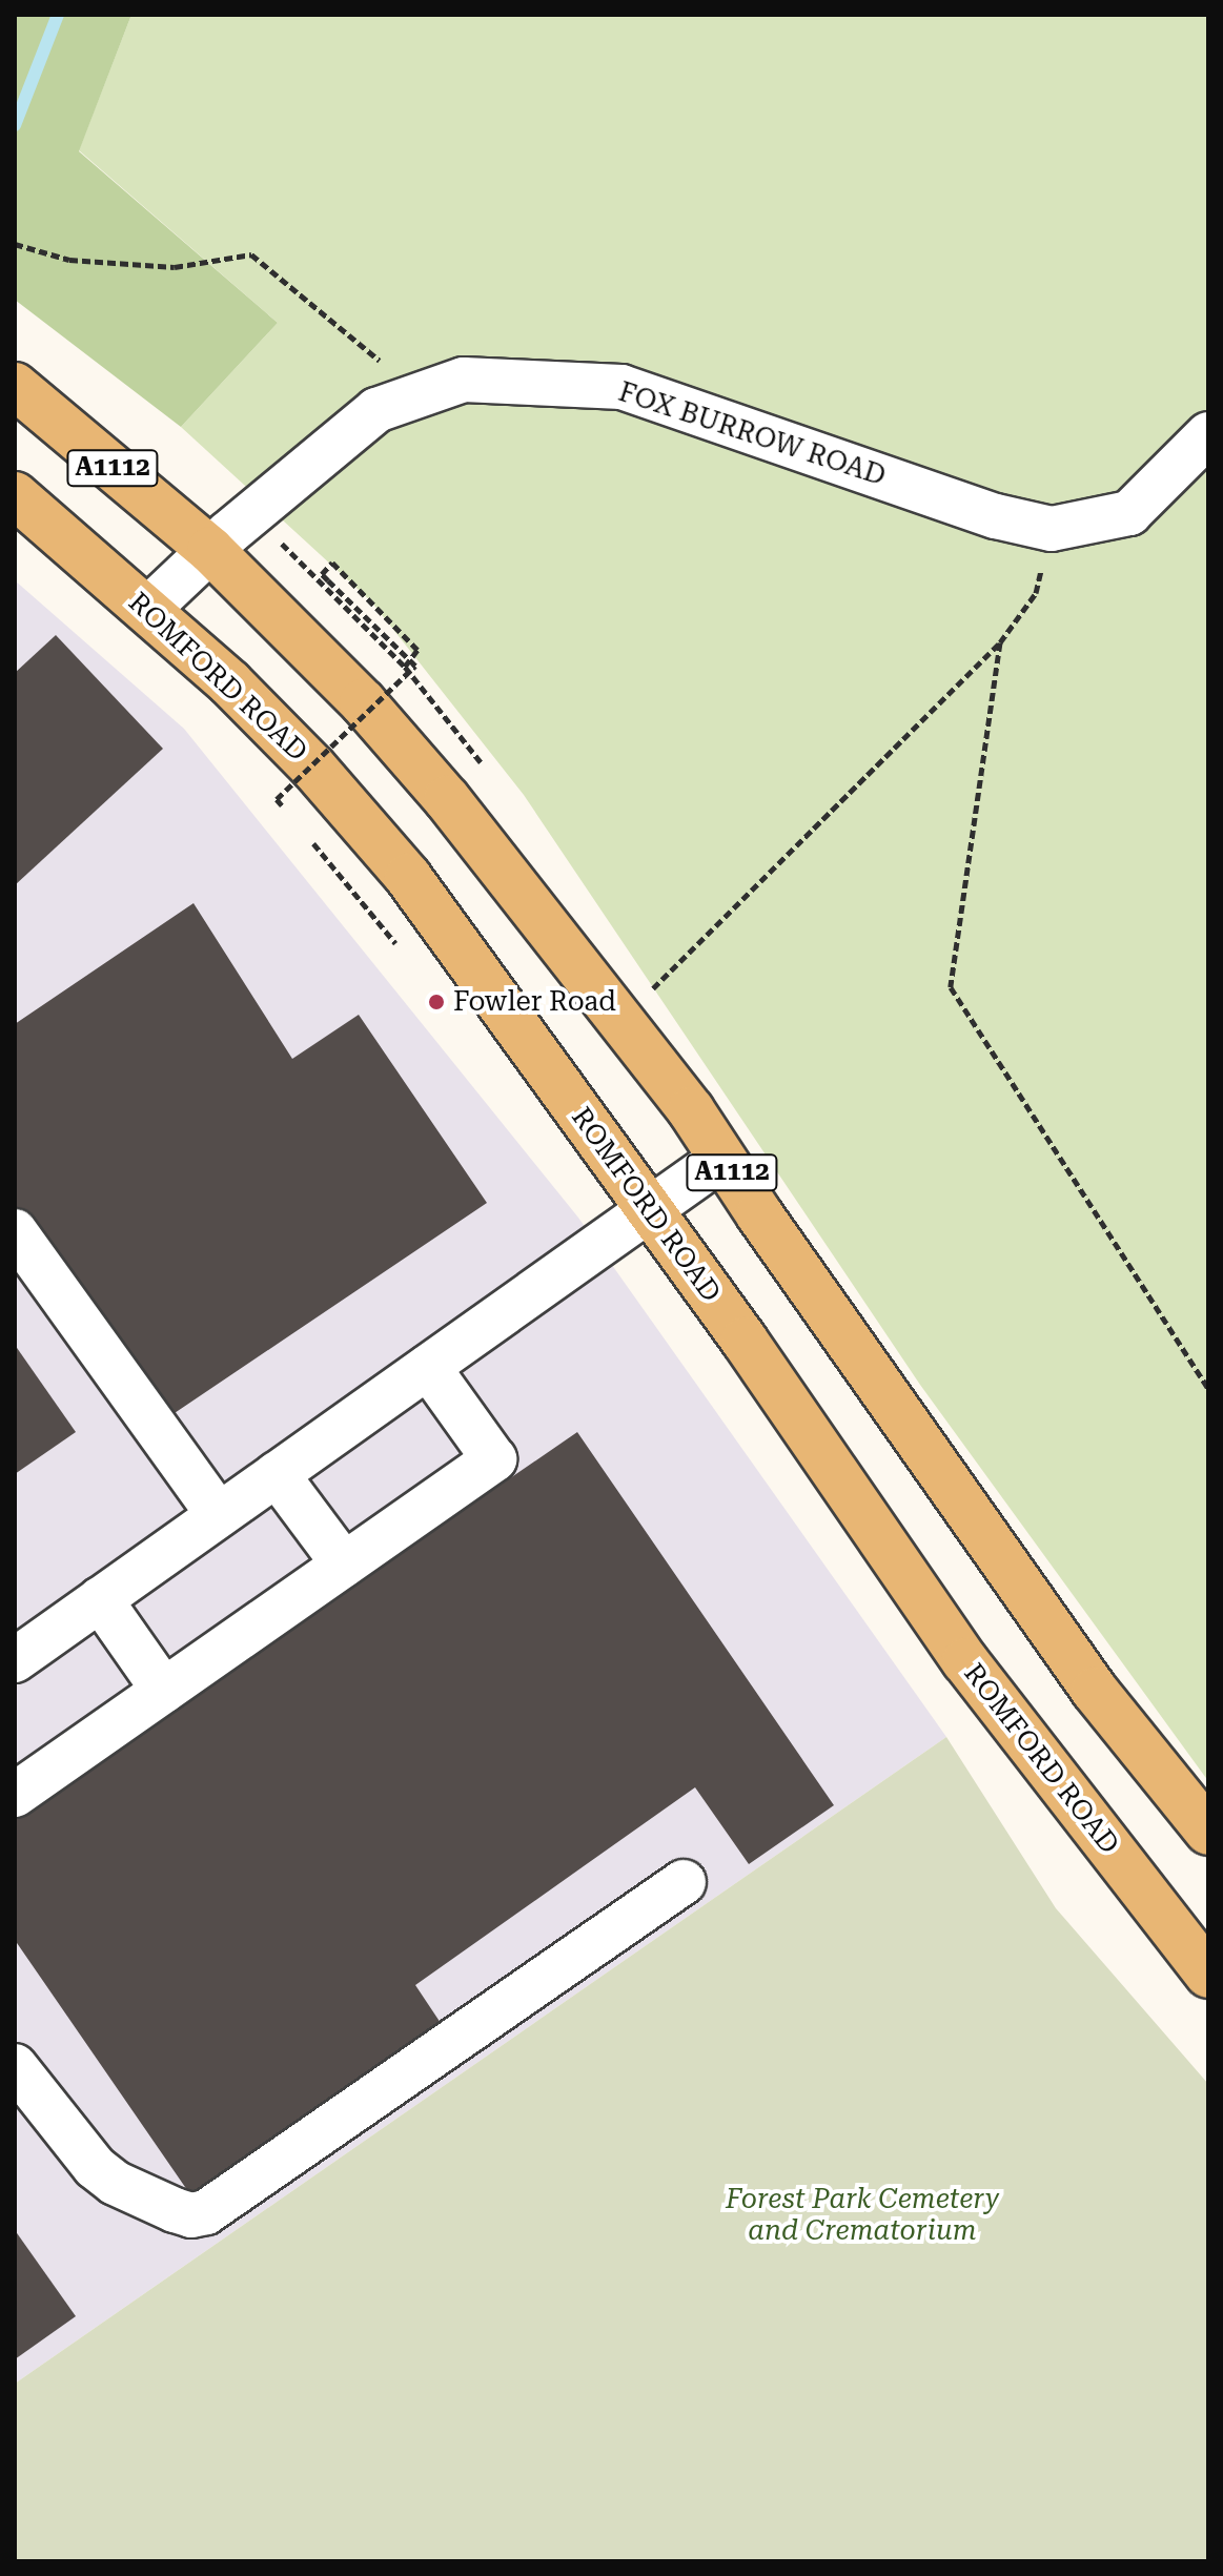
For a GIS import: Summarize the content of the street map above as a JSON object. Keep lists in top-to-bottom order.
{
  "streets": {
    "main road": ["A1112", "ROMFORD ROAD"],
    "street": ["FOX BURROW ROAD"]
  },
  "crossings": [
    ["FOX BURROW ROAD", "A1112"],
    ["FOX BURROW ROAD", "ROMFORD ROAD"]
  ],
  "parks": ["Forest Park Cemetery and Crematorium"],
  "places": ["Fowler Road"]
}
